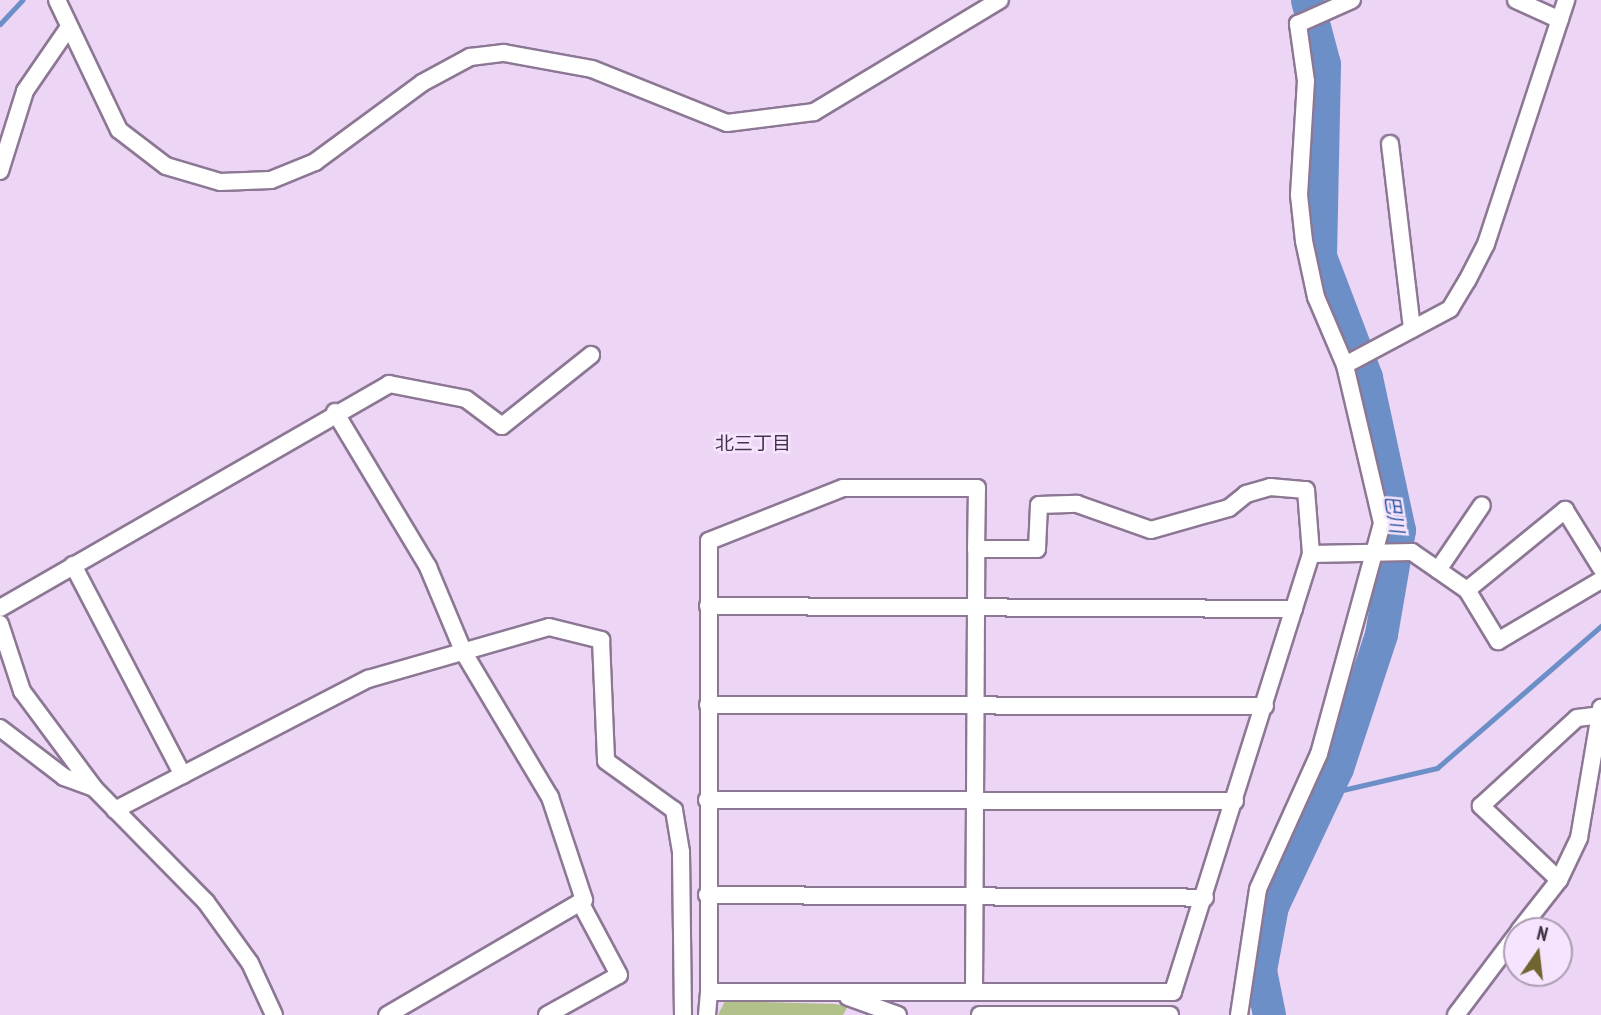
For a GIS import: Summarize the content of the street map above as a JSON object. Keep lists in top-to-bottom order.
{
  "districts": ["北三丁目"],
  "water": ["巴川"],
  "north": "top"
}
